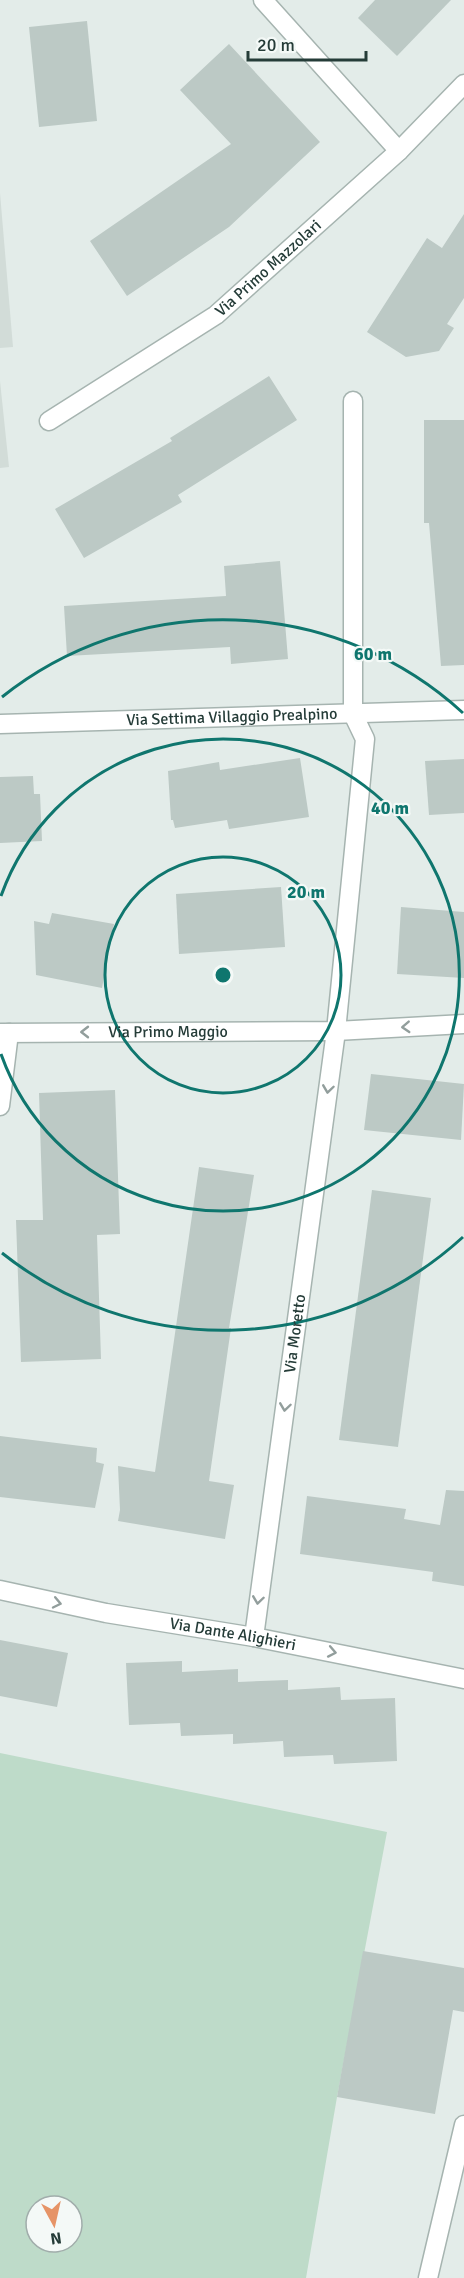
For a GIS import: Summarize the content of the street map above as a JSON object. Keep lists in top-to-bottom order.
{
  "streets": {
    "street": [
      "Via Primo Mazzolari",
      "Via Settima Villaggio Prealpino",
      "Via Primo Maggio",
      "Via Moretto",
      "Via Dante Alighieri"
    ]
  },
  "crossings": [
    ["Via Primo Maggio", "Via Moretto"],
    ["Via Moretto", "Via Dante Alighieri"]
  ],
  "one_way": ["Via Primo Maggio", "Via Moretto", "Via Dante Alighieri"],
  "scale_bar": "20 m",
  "north": "bottom",
  "rings": ["60 m", "40 m", "20 m"]
}
